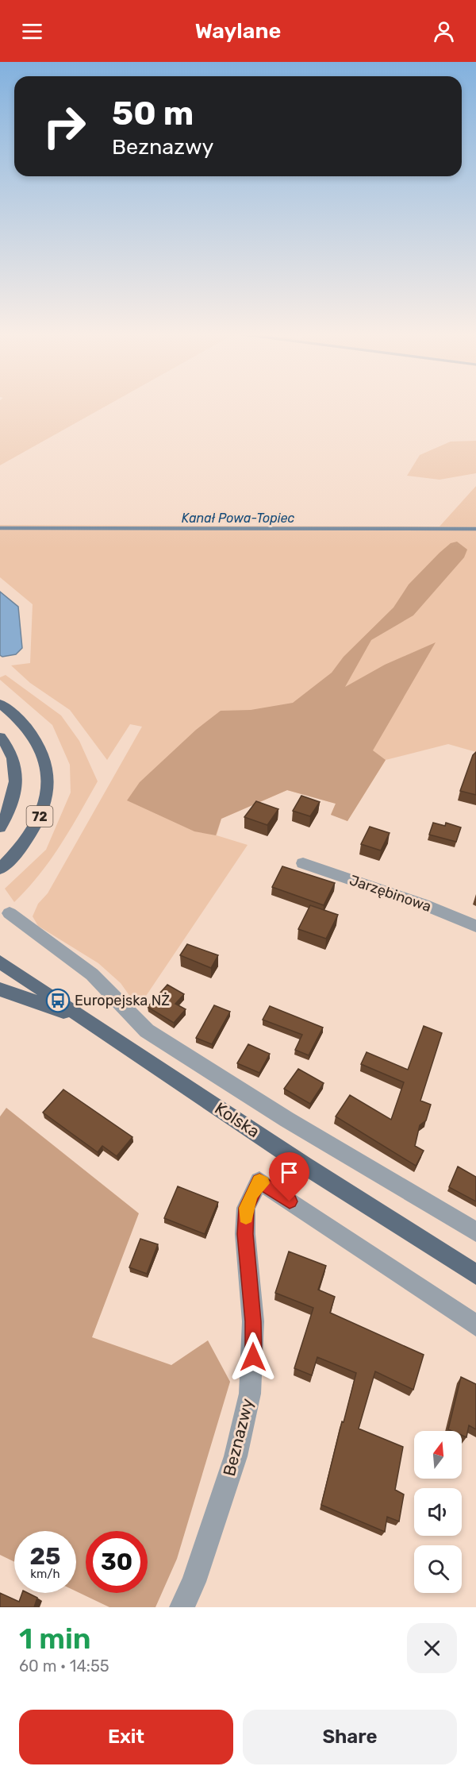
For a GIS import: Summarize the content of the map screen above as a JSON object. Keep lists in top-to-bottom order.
{
  "streets": {
    "main road": ["72", "Kolska"],
    "street": ["Jarzębinowa", "Beznazwy"]
  },
  "water": ["Kanał Powa-Topiec"],
  "places": {
    "bus stop": ["Europejska NŻ"]
  },
  "north": "top",
  "page": {
    "header": "Waylane",
    "turn": ["50 m", "Beznazwy"],
    "speed": "25 km/h",
    "limit": "30",
    "heading": ["1 min", "60 m · 14:55"],
    "buttons": ["Exit", "Share"]
  }
}
